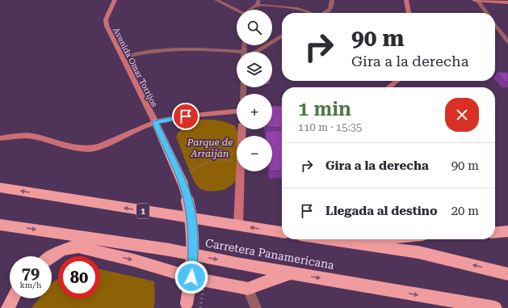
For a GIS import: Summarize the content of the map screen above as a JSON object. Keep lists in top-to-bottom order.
{
  "streets": {
    "highway": ["1", "Carretera Panamericana"],
    "street": ["Avenida Omar Torrijos"]
  },
  "parks": ["Parque de Arraiján"],
  "page": {
    "map_buttons": ["+", "−"],
    "turn": ["90 m", "Gira a la derecha"],
    "heading": ["1 min", "110 m · 15:35"],
    "list": [
      {
        "name": "Gira a la derecha",
        "value": "90 m"
      },
      {
        "name": "Llegada al destino",
        "value": "20 m"
      }
    ],
    "speed": "79 km/h",
    "limit": "80"
  }
}
